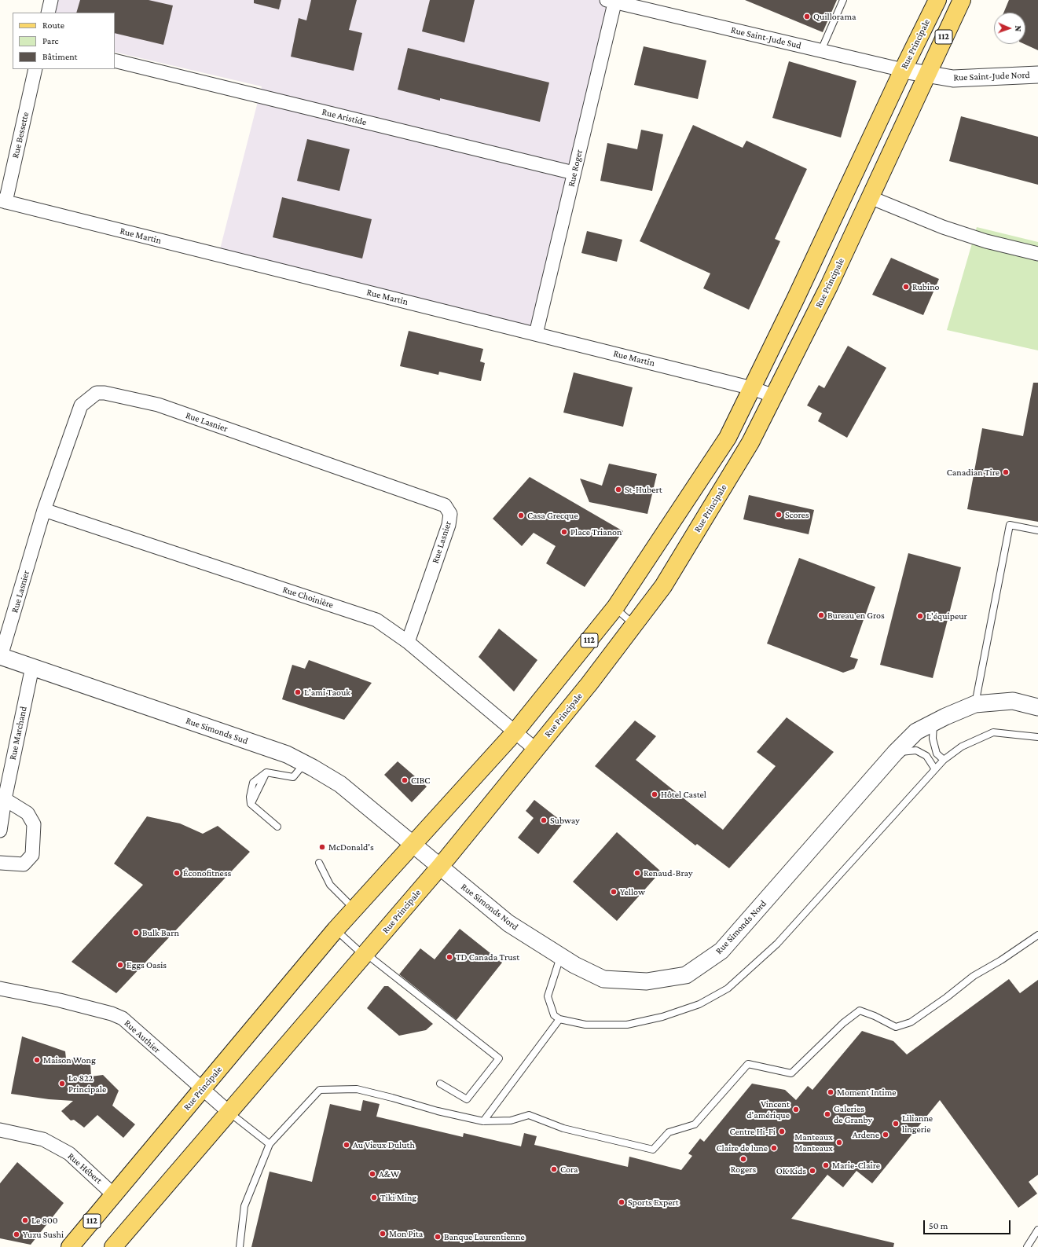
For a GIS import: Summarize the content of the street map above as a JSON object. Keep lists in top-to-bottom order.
{
  "streets": {
    "main road": ["112", "Rue Principale"],
    "street": [
      "Rue Saint-Jude Sud",
      "Rue Saint-Jude Nord",
      "Rue Aristide",
      "Rue Bessette",
      "Rue Roger",
      "Rue Martin",
      "Rue Lasnier",
      "Rue Choinière",
      "Rue Simonds Sud",
      "Rue Marchand",
      "Rue Simonds Nord",
      "Rue Authier",
      "Rue Hébert"
    ]
  },
  "crossings": [
    ["Rue Saint-Jude Sud", "Rue Principale"],
    ["Rue Saint-Jude Sud", "Rue Saint-Jude Nord"],
    ["Rue Saint-Jude Sud", "Rue Roger"],
    ["Rue Principale", "Rue Saint-Jude Nord"],
    ["Rue Principale", "Rue Martin"],
    ["Rue Principale", "Rue Choinière"],
    ["Rue Principale", "Rue Simonds Sud"],
    ["Rue Principale", "Rue Simonds Nord"],
    ["Rue Principale", "Rue Authier"],
    ["Rue Principale", "Rue Hébert"],
    ["Rue Aristide", "Rue Roger"],
    ["Rue Bessette", "Rue Martin"],
    ["Rue Roger", "Rue Martin"],
    ["Rue Lasnier", "Rue Choinière"],
    ["Rue Lasnier", "Rue Simonds Sud"],
    ["Rue Simonds Sud", "Rue Marchand"],
    ["Rue Simonds Sud", "Rue Simonds Nord"]
  ],
  "places": [
    "Quillorama",
    "Rubino",
    "Canadian Tire",
    "St-Hubert",
    "Scores",
    "Casa Grecque",
    "Place Trianon",
    "Bureau en Gros",
    "L'équipeur",
    "L'ami Taouk",
    "CIBC",
    "Hôtel Castel",
    "Subway",
    "McDonald's",
    "Éconofitness",
    "Renaud-Bray",
    "Yellow",
    "Bulk Barn",
    "TD Canada Trust",
    "Eggs Oasis",
    "Maison Wong",
    "Le 822 Principale",
    "Moment Intime",
    "Vincent d'amérique",
    "Galeries de Granby",
    "Lilianne lingerie",
    "Centre Hi-Fi",
    "Ardene",
    "Manteaux Manteaux",
    "Au Vieux Duluth",
    "Claire de lune",
    "Rogers",
    "Marie-Claire",
    "Cora",
    "OK Kids",
    "A&W",
    "Tiki Ming",
    "Sports Expert",
    "Le 800",
    "Mon Pita",
    "Yuzu Sushi",
    "Banque Laurentienne"
  ],
  "legend": ["Route", "Parc", "Bâtiment"],
  "scale_bar": "50 m",
  "north": "right"
}
